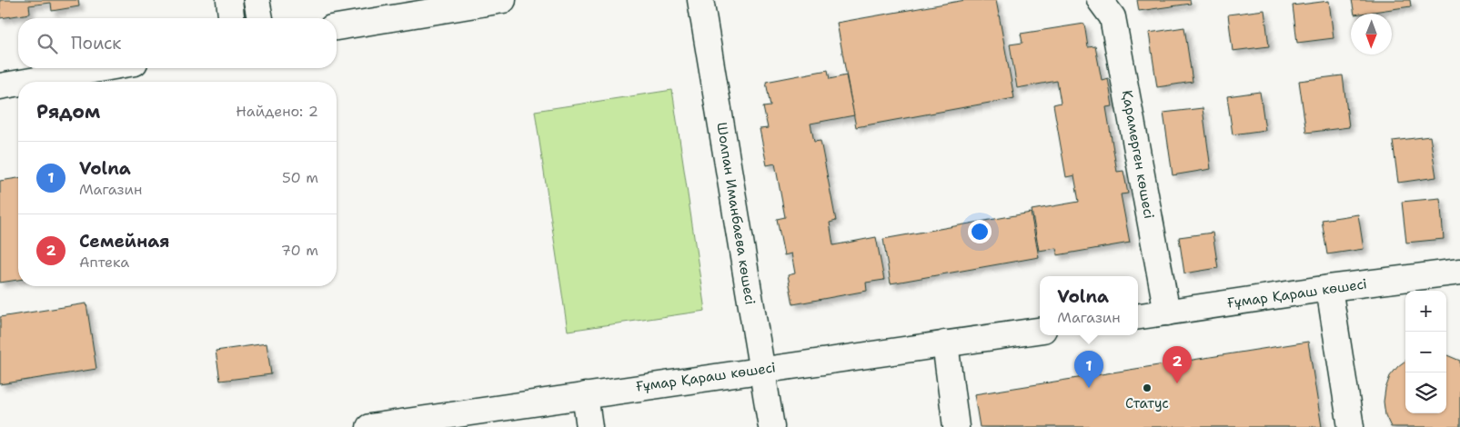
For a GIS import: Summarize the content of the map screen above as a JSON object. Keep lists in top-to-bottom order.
{
  "streets": {
    "street": ["Қарамерген көшесі", "Шолпан Иманбаева көшесі", "Ғұмар Қараш көшесі"]
  },
  "crossings": [
    ["Қарамерген көшесі", "Ғұмар Қараш көшесі"],
    ["Шолпан Иманбаева көшесі", "Ғұмар Қараш көшесі"]
  ],
  "places": ["Статус"],
  "north": "bottom",
  "page": {
    "search": "Поиск",
    "heading": ["Рядом", "Найдено: 2"],
    "list": [
      {
        "mark": "1",
        "name": "Volna",
        "note": "Магазин",
        "value": "50 m"
      },
      {
        "mark": "2",
        "name": "Семейная",
        "note": "Аптека",
        "value": "70 m"
      }
    ],
    "popup": ["Volna", "Магазин"],
    "map_buttons": ["+", "−"],
    "pins": ["2", "1"]
  }
}
